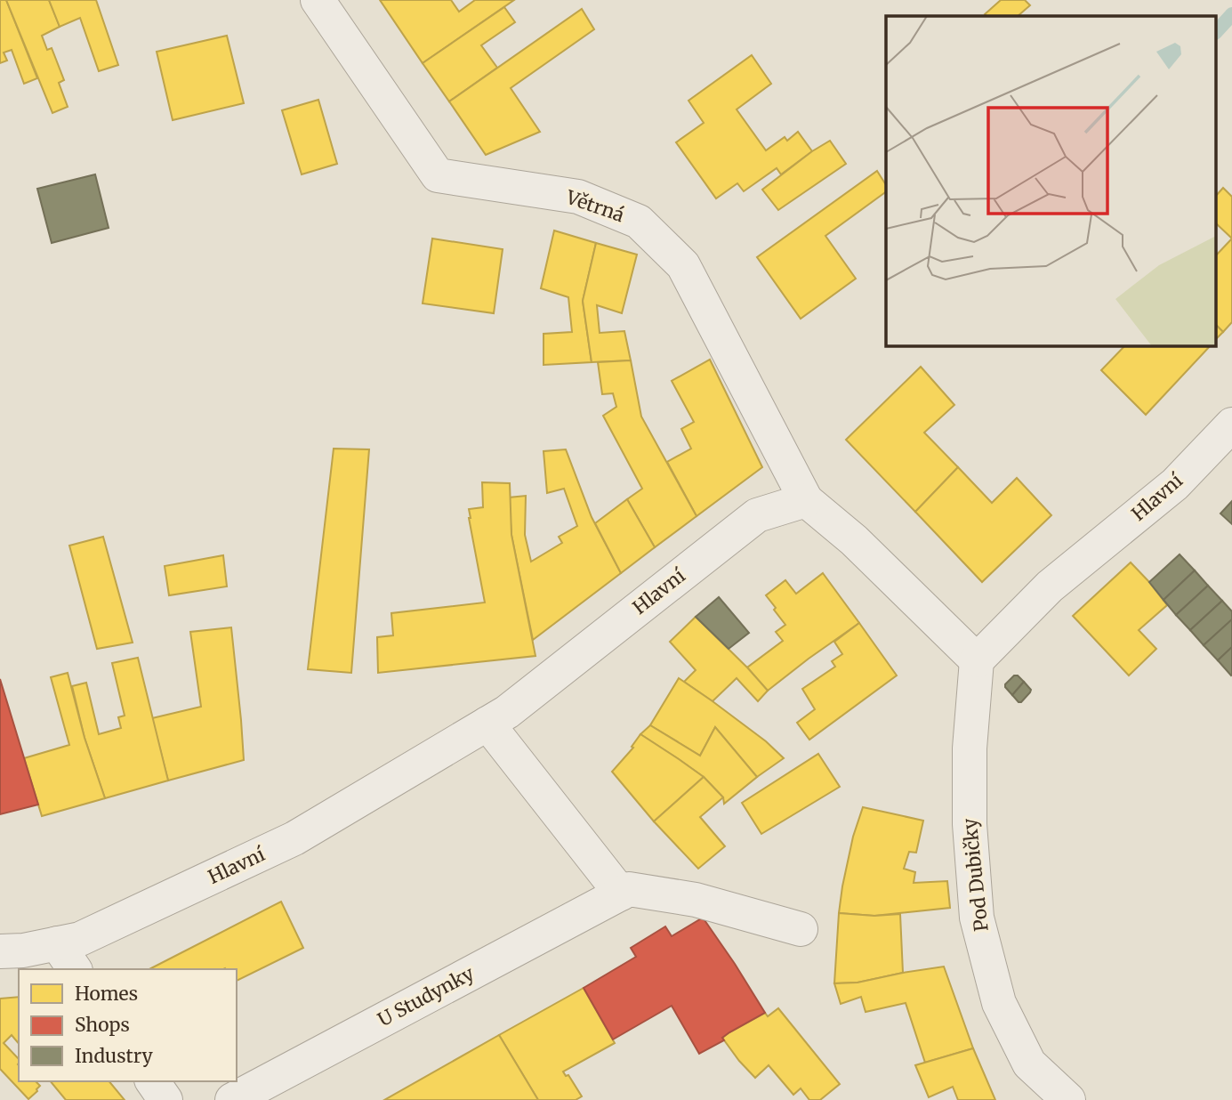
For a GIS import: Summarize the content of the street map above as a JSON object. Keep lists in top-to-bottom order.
{
  "streets": {
    "street": [
      "Větrná",
      "Hlavní",
      "Pod Dubičky",
      "U Studynky"
    ]
  },
  "crossings": [
    ["Větrná", "Hlavní"],
    ["Hlavní", "Pod Dubičky"]
  ],
  "legend": ["Homes", "Shops", "Industry"]
}
